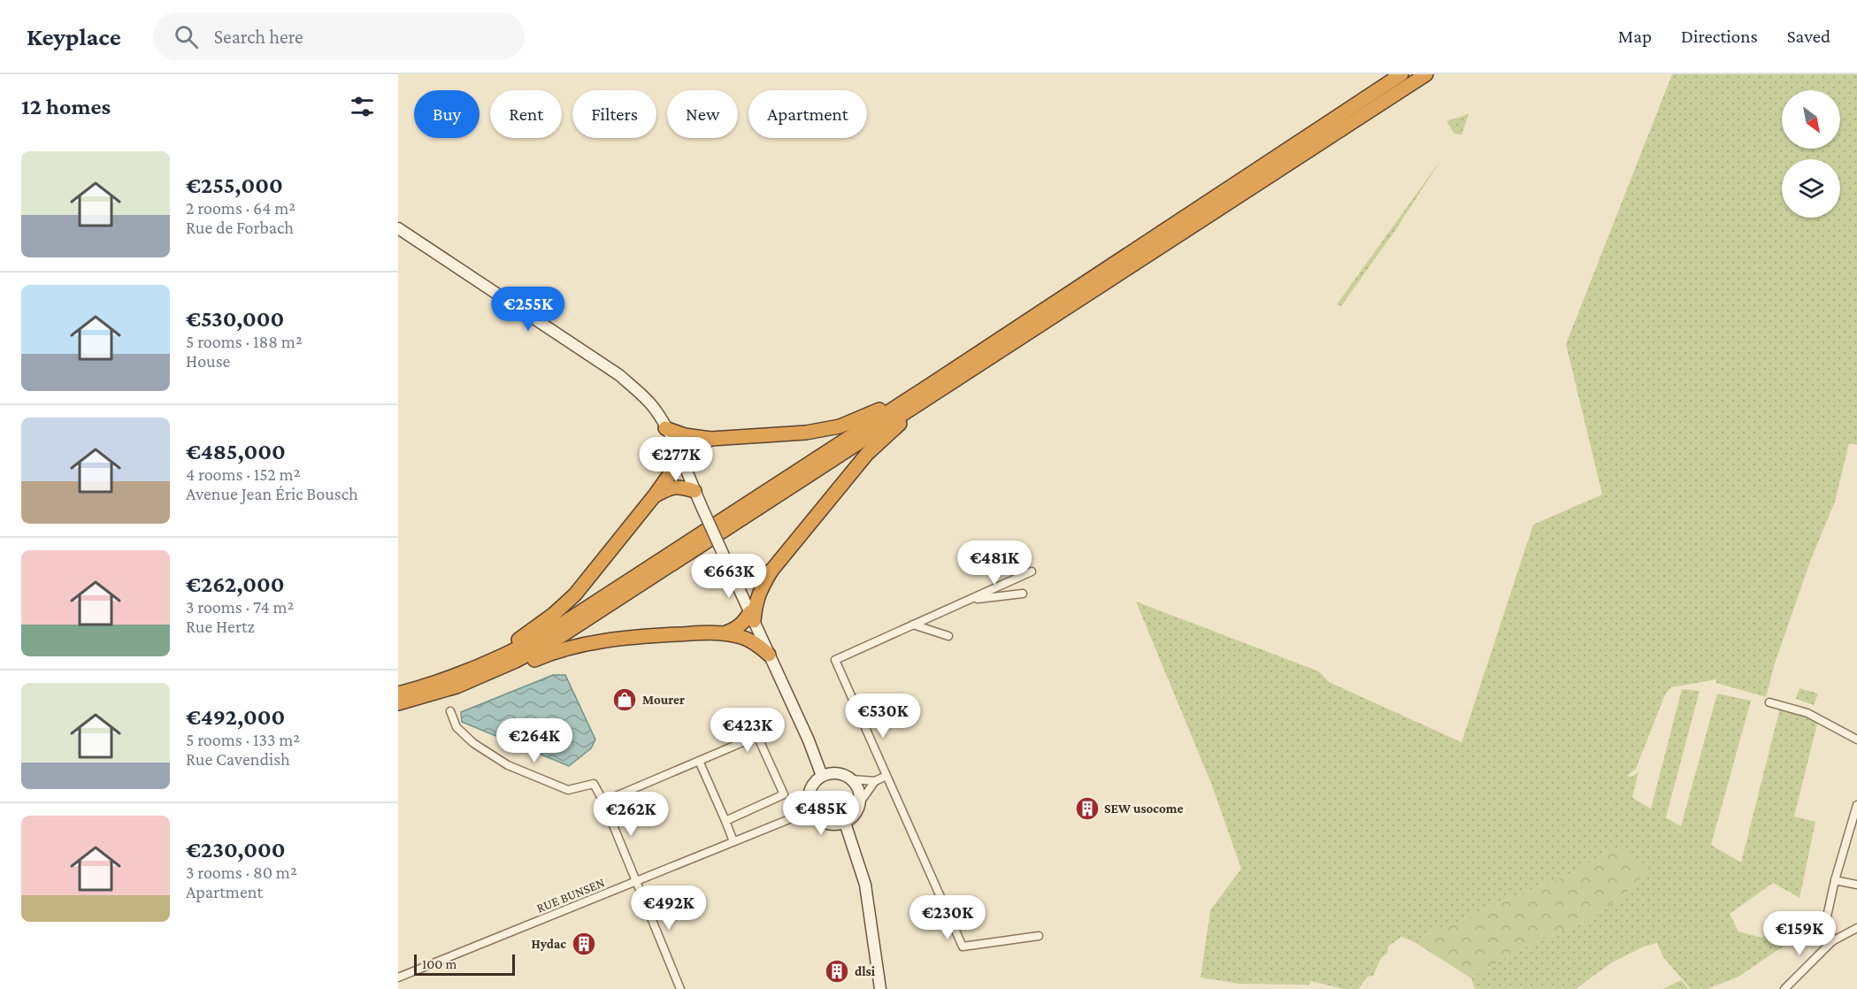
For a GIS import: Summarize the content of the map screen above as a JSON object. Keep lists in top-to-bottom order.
{
  "streets": {
    "street": ["RUE BUNSEN"]
  },
  "places": {
    "shop": ["Mourer"],
    "building": ["SEW usocome", "Hydac", "dlsi"]
  },
  "scale_bar": "100 m",
  "north": "bottom right",
  "page": {
    "header": "Keyplace",
    "search": "Search here",
    "nav": ["Map", "Directions", "Saved"],
    "heading": "12 homes",
    "chip": [
      "Buy",
      "Rent",
      "Filters",
      "New",
      "Apartment"
    ],
    "list": [
      {
        "name": "€255,000",
        "note": "2 rooms · 64 m² · Rue de Forbach"
      },
      {
        "name": "€530,000",
        "note": "5 rooms · 188 m² · House"
      },
      {
        "name": "€485,000",
        "note": "4 rooms · 152 m² · Avenue Jean Éric Bousch"
      },
      {
        "name": "€262,000",
        "note": "3 rooms · 74 m² · Rue Hertz"
      },
      {
        "name": "€492,000",
        "note": "5 rooms · 133 m² · Rue Cavendish"
      },
      {
        "name": "€230,000",
        "note": "3 rooms · 80 m² · Apartment"
      }
    ],
    "price": [
      "€255K",
      "€277K",
      "€481K",
      "€663K",
      "€530K",
      "€423K",
      "€264K",
      "€485K",
      "€262K",
      "€492K",
      "€230K",
      "€159K"
    ],
    "scale": "100 m"
  }
}
